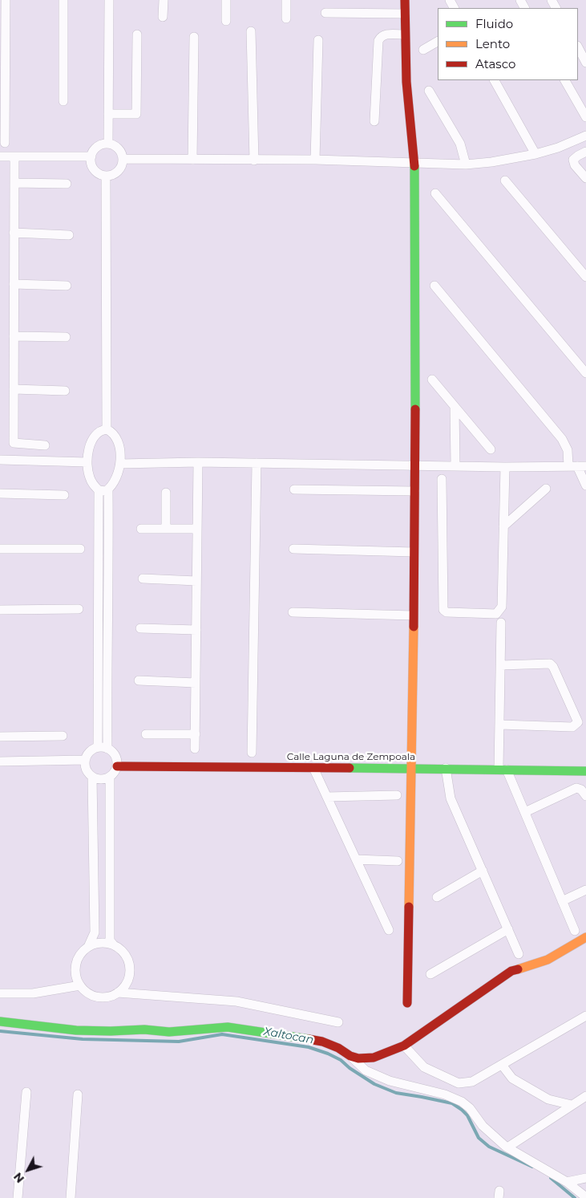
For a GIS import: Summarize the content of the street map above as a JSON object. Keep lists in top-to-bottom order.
{
  "streets": {
    "street": ["Calle Laguna de Zempoala"]
  },
  "water": ["Xaltocan"],
  "legend": ["Fluido", "Lento", "Atasco"],
  "north": "bottom left"
}
